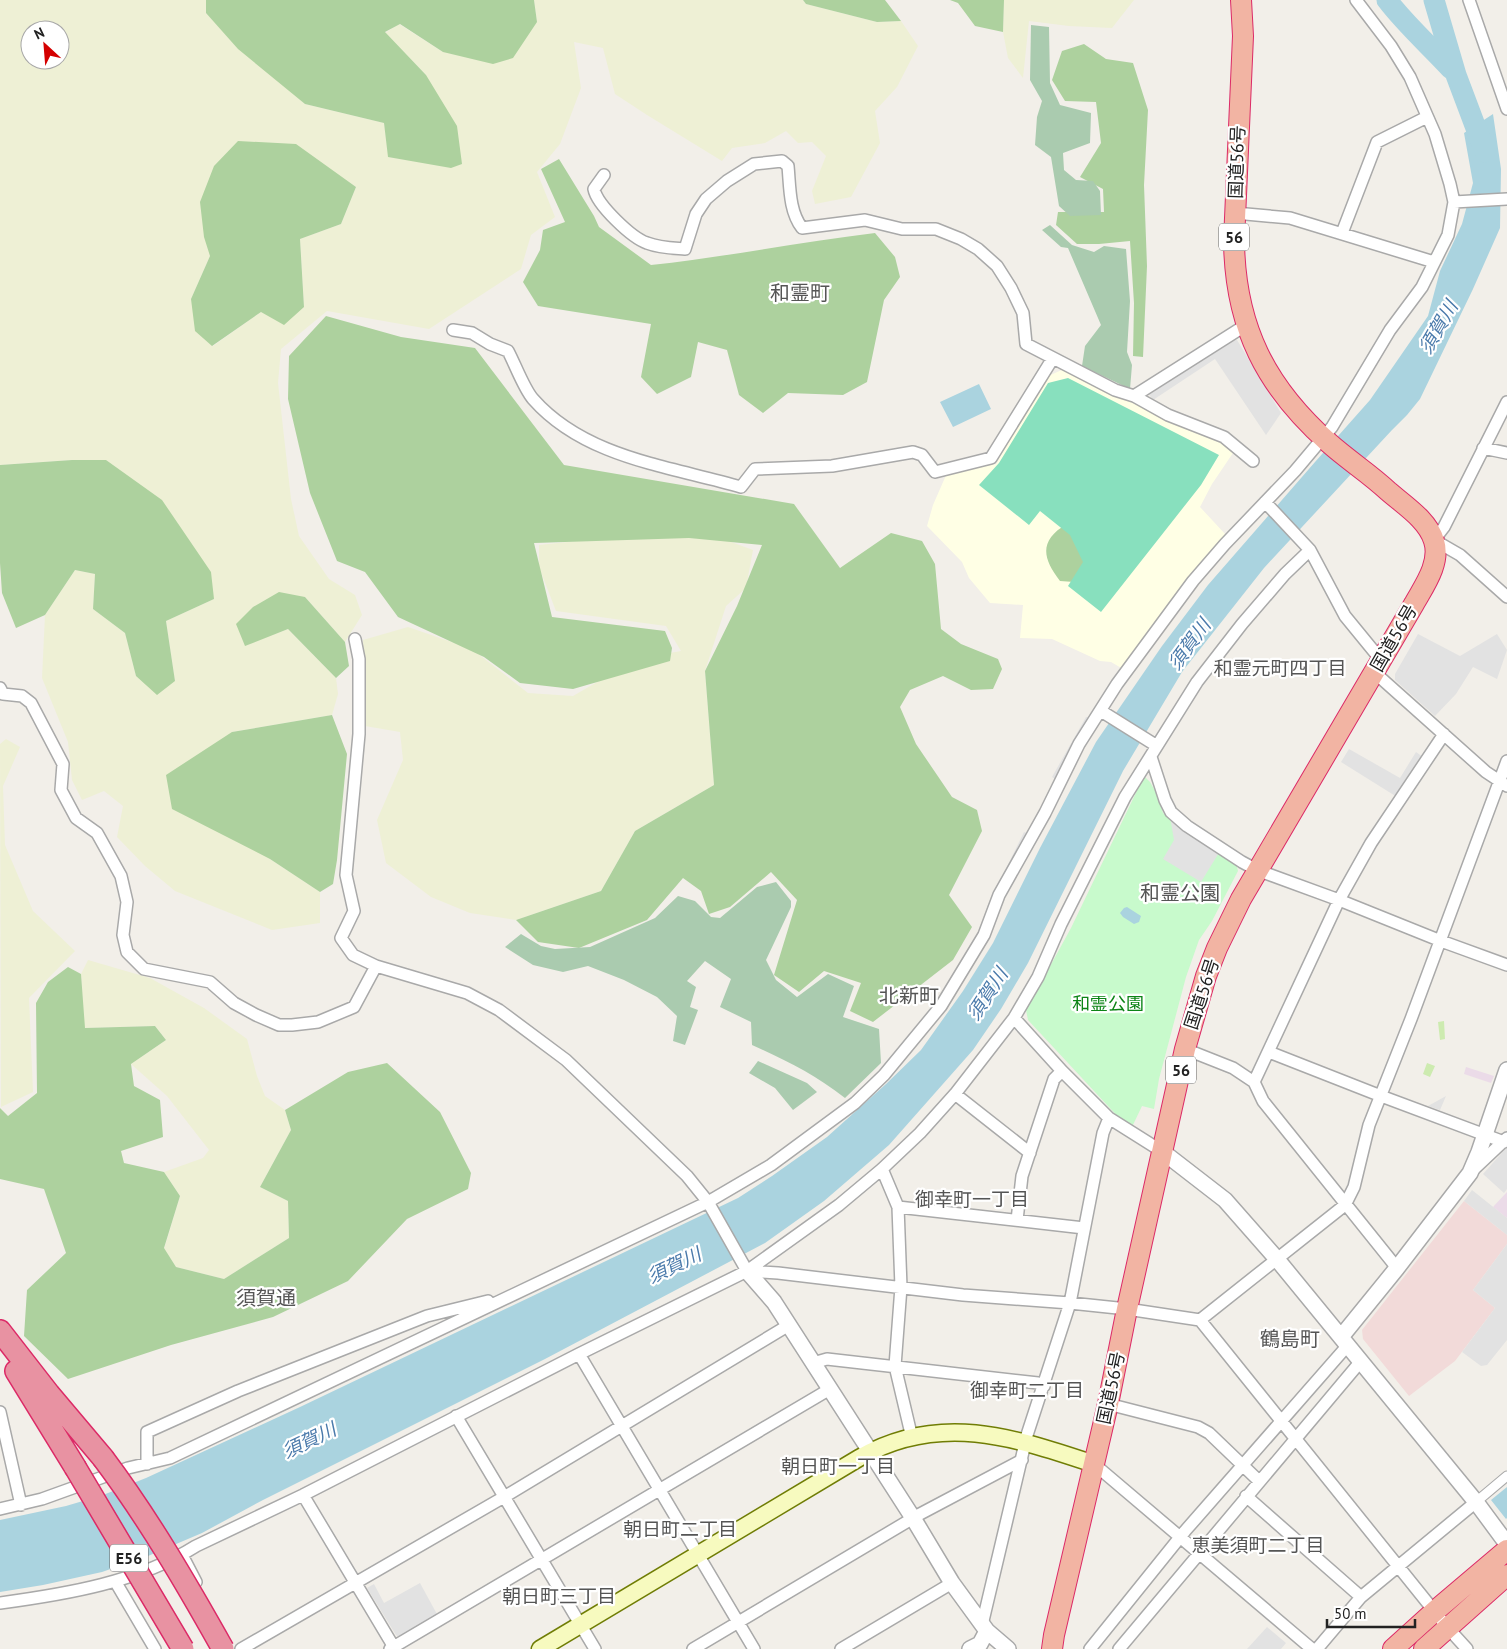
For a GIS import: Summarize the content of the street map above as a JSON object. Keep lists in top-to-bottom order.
{
  "streets": {
    "highway": ["国道56号", "56", "E56"]
  },
  "crossings": [
    ["国道56号", "56"]
  ],
  "districts": [
    "和霊町",
    "和霊元町四丁目",
    "和霊公園",
    "北新町",
    "御幸町一丁目",
    "須賀通",
    "鶴島町",
    "御幸町二丁目",
    "朝日町一丁目",
    "朝日町二丁目",
    "恵美須町二丁目",
    "朝日町三丁目"
  ],
  "water": ["須賀川"],
  "parks": ["和霊公園"],
  "scale_bar": "50 m",
  "north": "top left"
}
